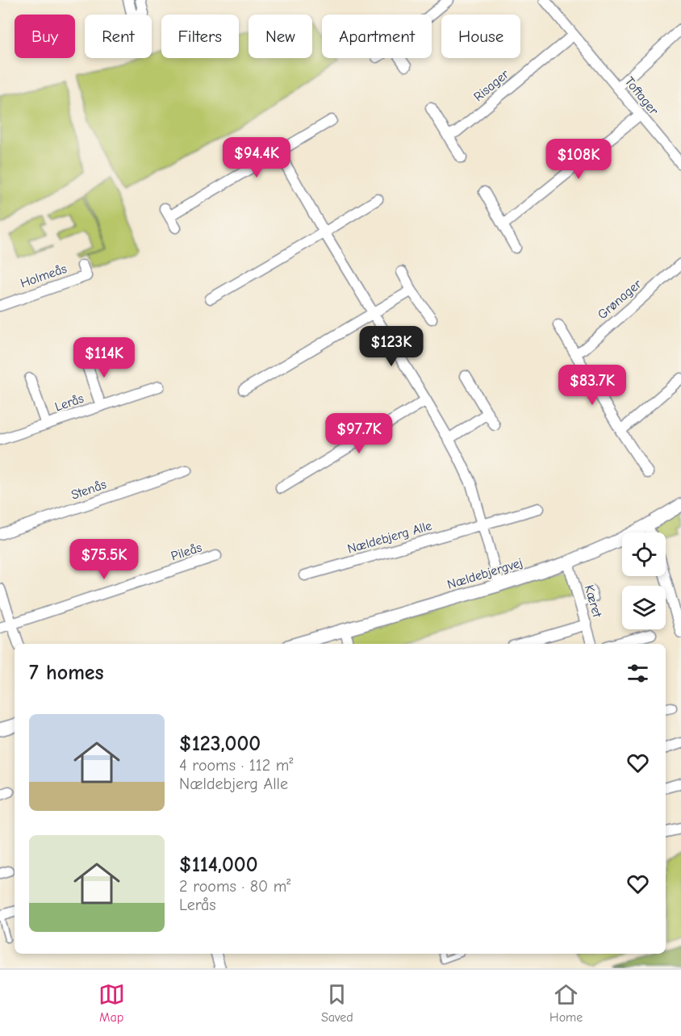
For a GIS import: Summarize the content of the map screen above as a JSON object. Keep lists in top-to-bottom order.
{
  "streets": {
    "street": [
      "Risager",
      "Toftager",
      "Holmeås",
      "Grønager",
      "Lerås",
      "Stenås",
      "Nældebjerg Alle",
      "Pileås",
      "Nældebjergvej",
      "Kæret"
    ]
  },
  "crossings": [
    ["Risager", "Toftager"],
    ["Nældebjergvej", "Kæret"]
  ],
  "page": {
    "chip": [
      "Buy",
      "Rent",
      "Filters",
      "New",
      "Apartment",
      "House"
    ],
    "price": [
      "$94.4K",
      "$108K",
      "$123K",
      "$114K",
      "$83.7K",
      "$97.7K",
      "$75.5K"
    ],
    "heading": "7 homes",
    "list": [
      {
        "name": "$123,000",
        "note": "4 rooms · 112 m² · Nældebjerg Alle"
      },
      {
        "name": "$114,000",
        "note": "2 rooms · 80 m² · Lerås"
      }
    ],
    "tabs": ["Map", "Saved", "Home"]
  }
}
